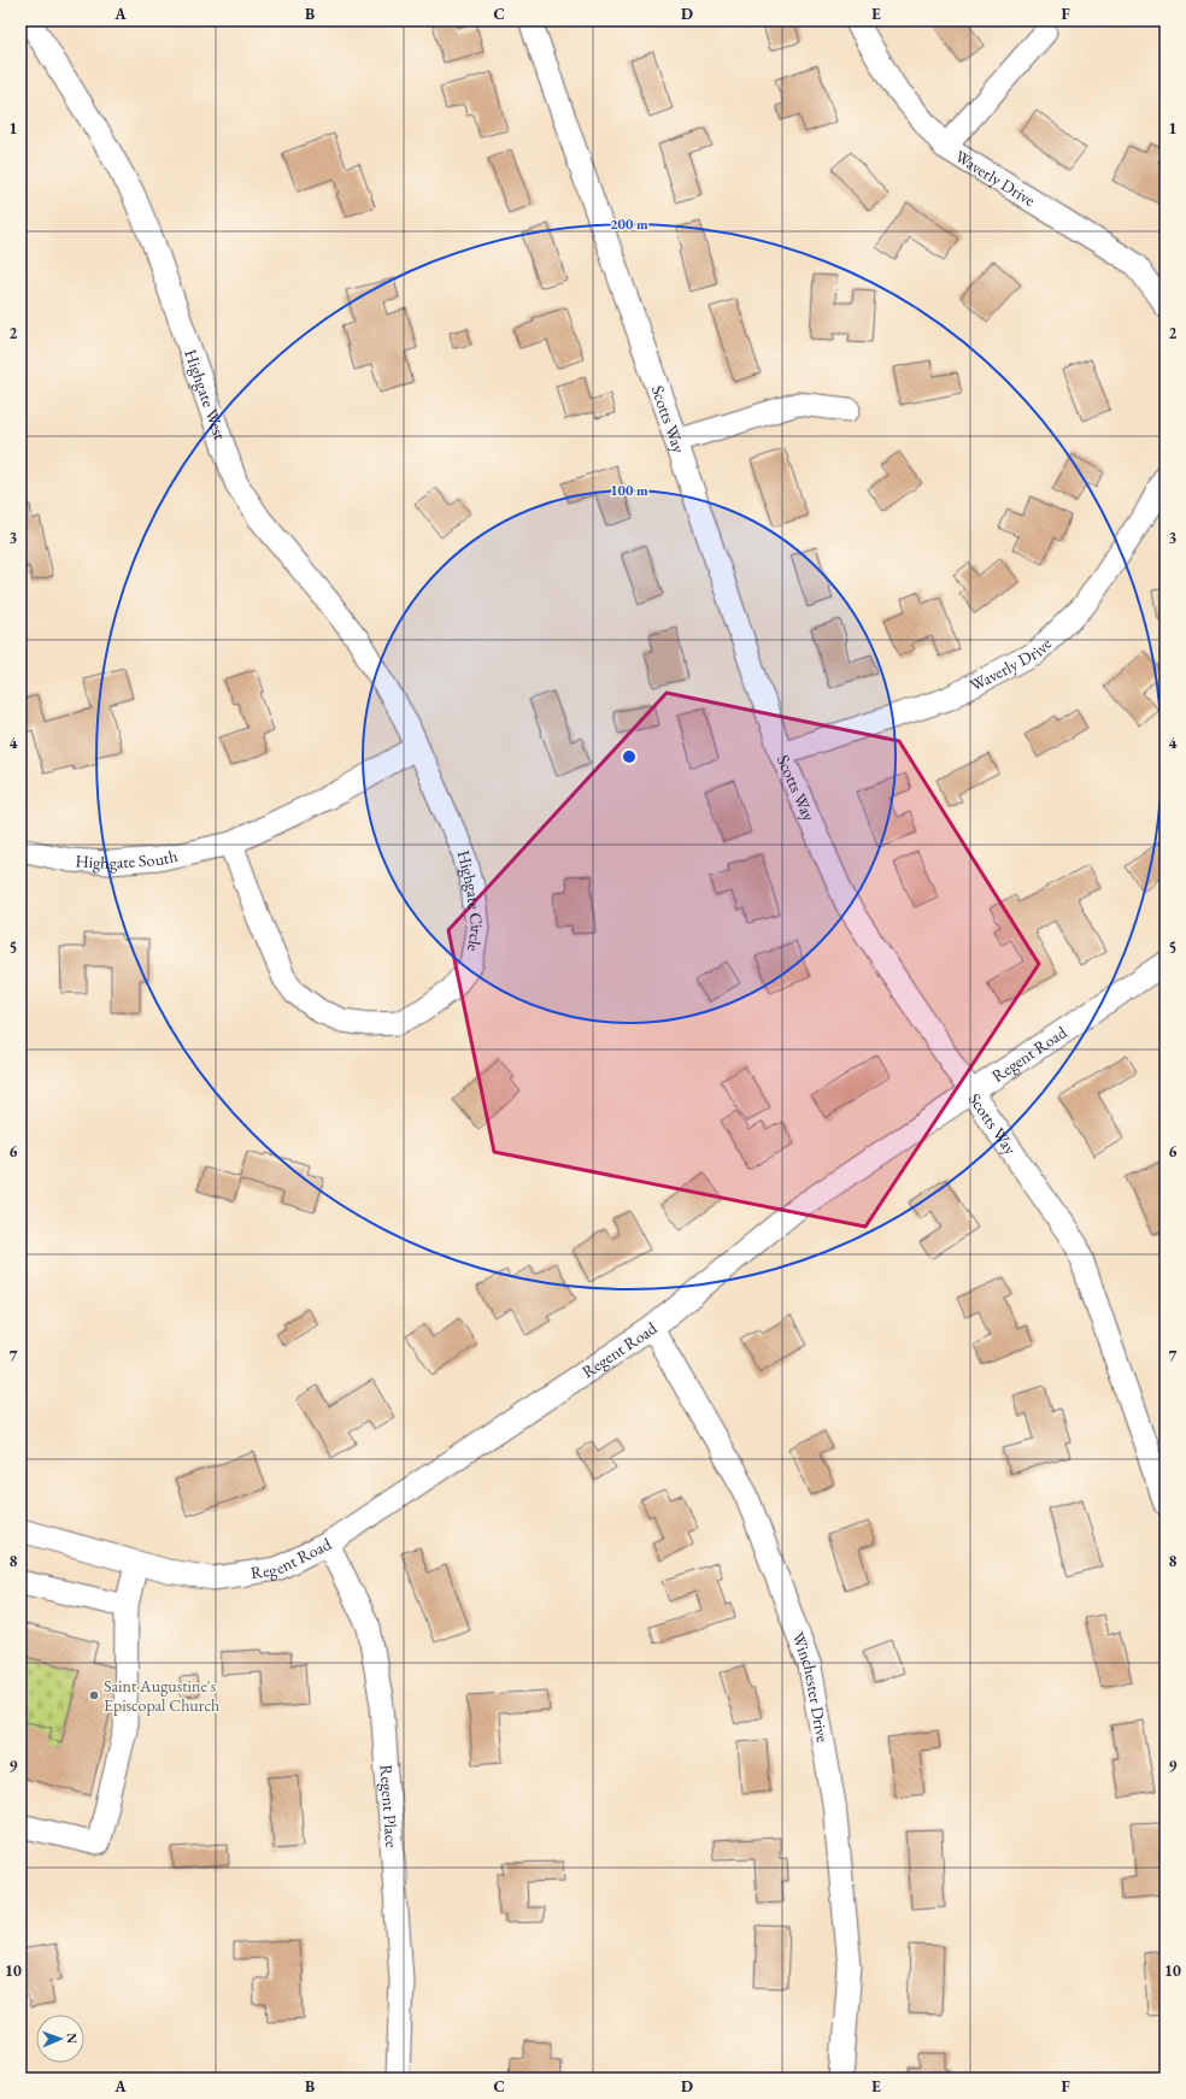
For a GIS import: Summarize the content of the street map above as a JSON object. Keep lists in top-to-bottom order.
{
  "streets": {
    "street": [
      "Waverly Drive",
      "Highgate West",
      "Scotts Way",
      "Highgate South",
      "Highgate Circle",
      "Regent Road",
      "Winchester Drive",
      "Regent Place"
    ]
  },
  "crossings": [
    ["Waverly Drive", "Scotts Way"],
    ["Highgate West", "Highgate Circle"],
    ["Scotts Way", "Regent Road"],
    ["Highgate South", "Highgate Circle"],
    ["Regent Road", "Winchester Drive"],
    ["Regent Road", "Regent Place"]
  ],
  "places": ["Saint Augustine's Episcopal Church"],
  "north": "right",
  "grid": {
    "columns": [
      "A",
      "B",
      "C",
      "D",
      "E",
      "F"
    ],
    "rows": [
      "1",
      "2",
      "3",
      "4",
      "5",
      "6",
      "7",
      "8",
      "9",
      "10"
    ]
  },
  "rings": ["200 m", "100 m"]
}
